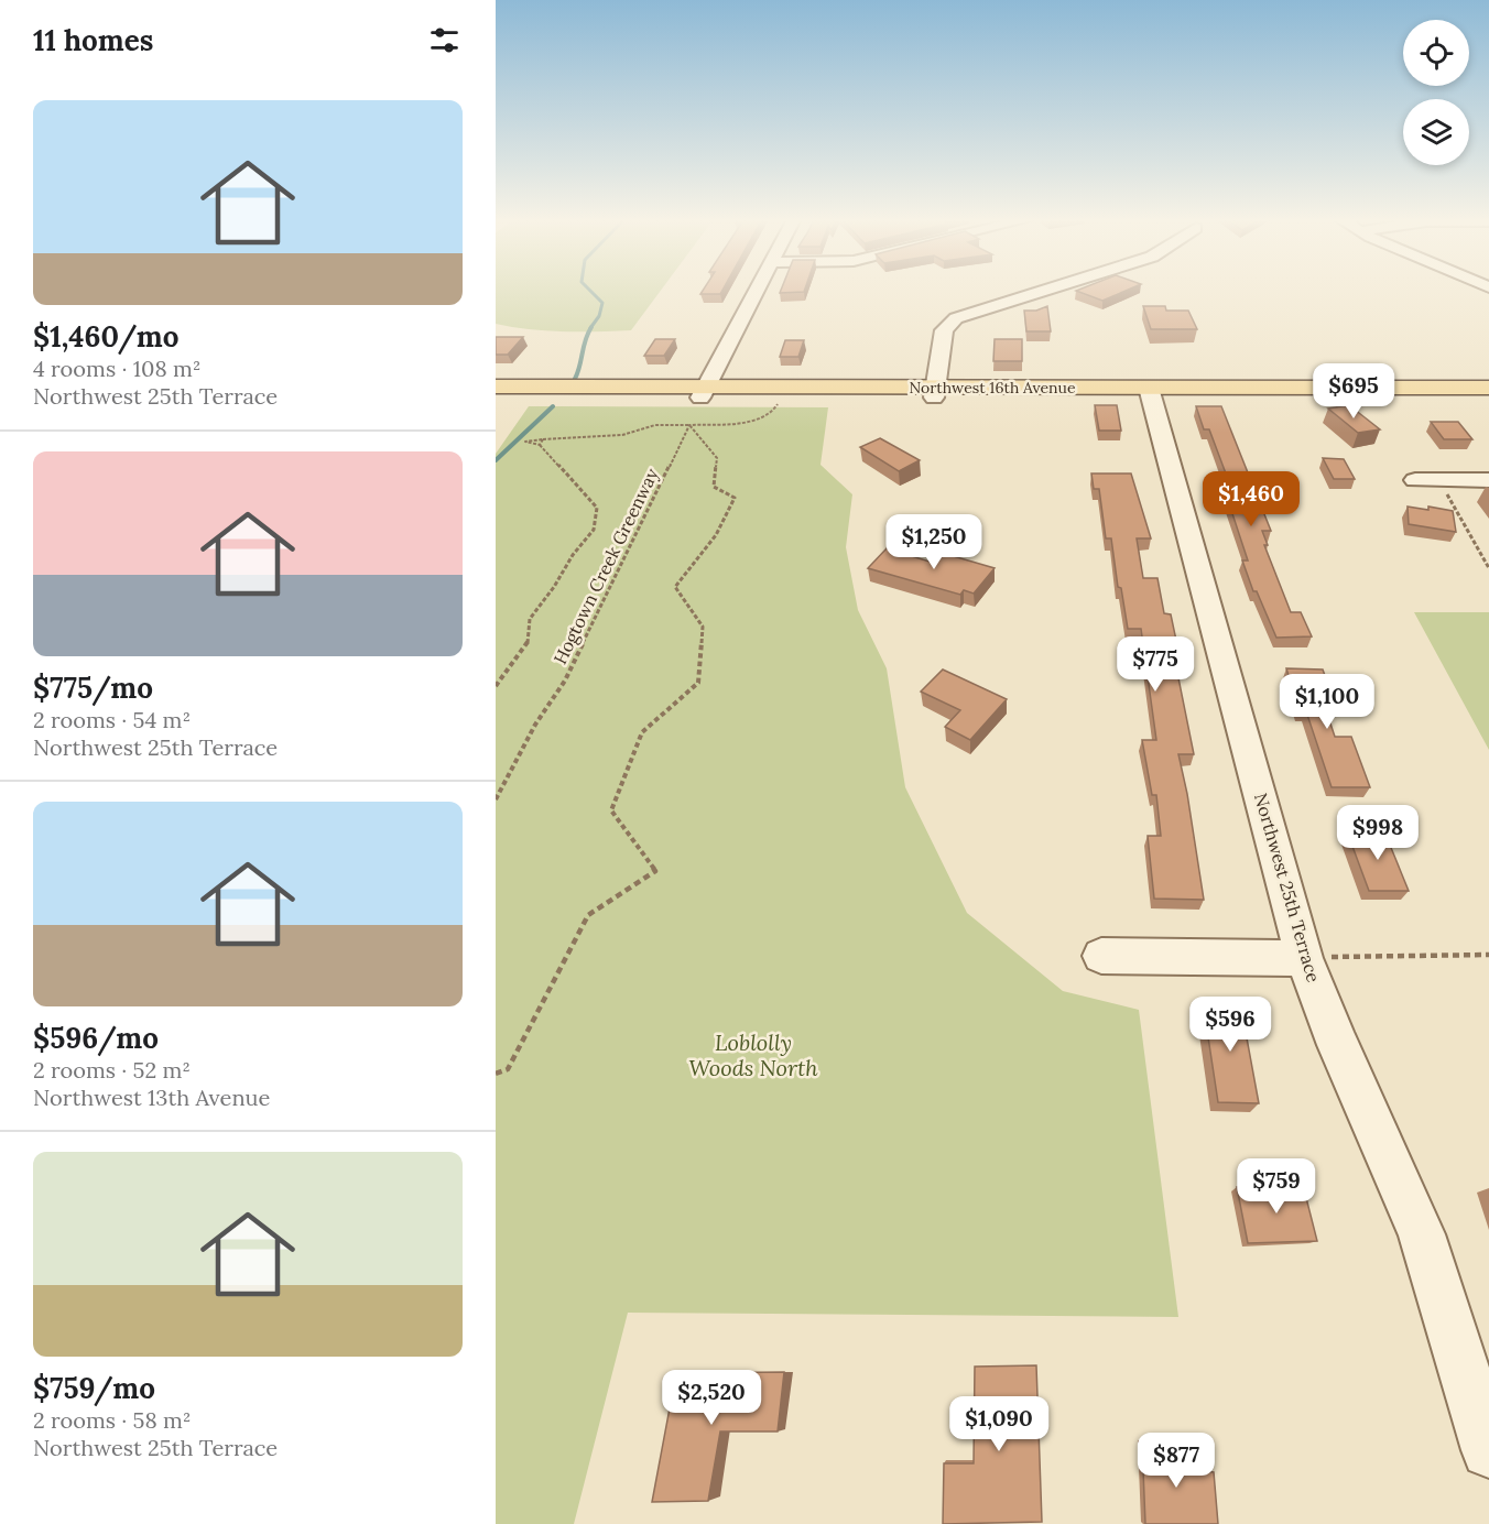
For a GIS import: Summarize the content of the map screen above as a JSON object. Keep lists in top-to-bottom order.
{
  "streets": {
    "main road": ["Northwest 16th Avenue"],
    "street": ["Northwest 25th Terrace"],
    "path": ["Hogtown Creek Greenway"]
  },
  "crossings": [
    ["Northwest 16th Avenue", "Northwest 25th Terrace"]
  ],
  "parks": ["Loblolly Woods North"],
  "page": {
    "heading": "11 homes",
    "list": [
      {
        "name": "$1,460/mo",
        "note": "4 rooms · 108 m² · Northwest 25th Terrace"
      },
      {
        "name": "$775/mo",
        "note": "2 rooms · 54 m² · Northwest 25th Terrace"
      },
      {
        "name": "$596/mo",
        "note": "2 rooms · 52 m² · Northwest 13th Avenue"
      },
      {
        "name": "$759/mo",
        "note": "2 rooms · 58 m² · Northwest 25th Terrace"
      }
    ],
    "price": [
      "$695",
      "$1,460",
      "$1,250",
      "$775",
      "$1,100",
      "$998",
      "$596",
      "$759",
      "$2,520",
      "$1,090",
      "$877"
    ]
  }
}
